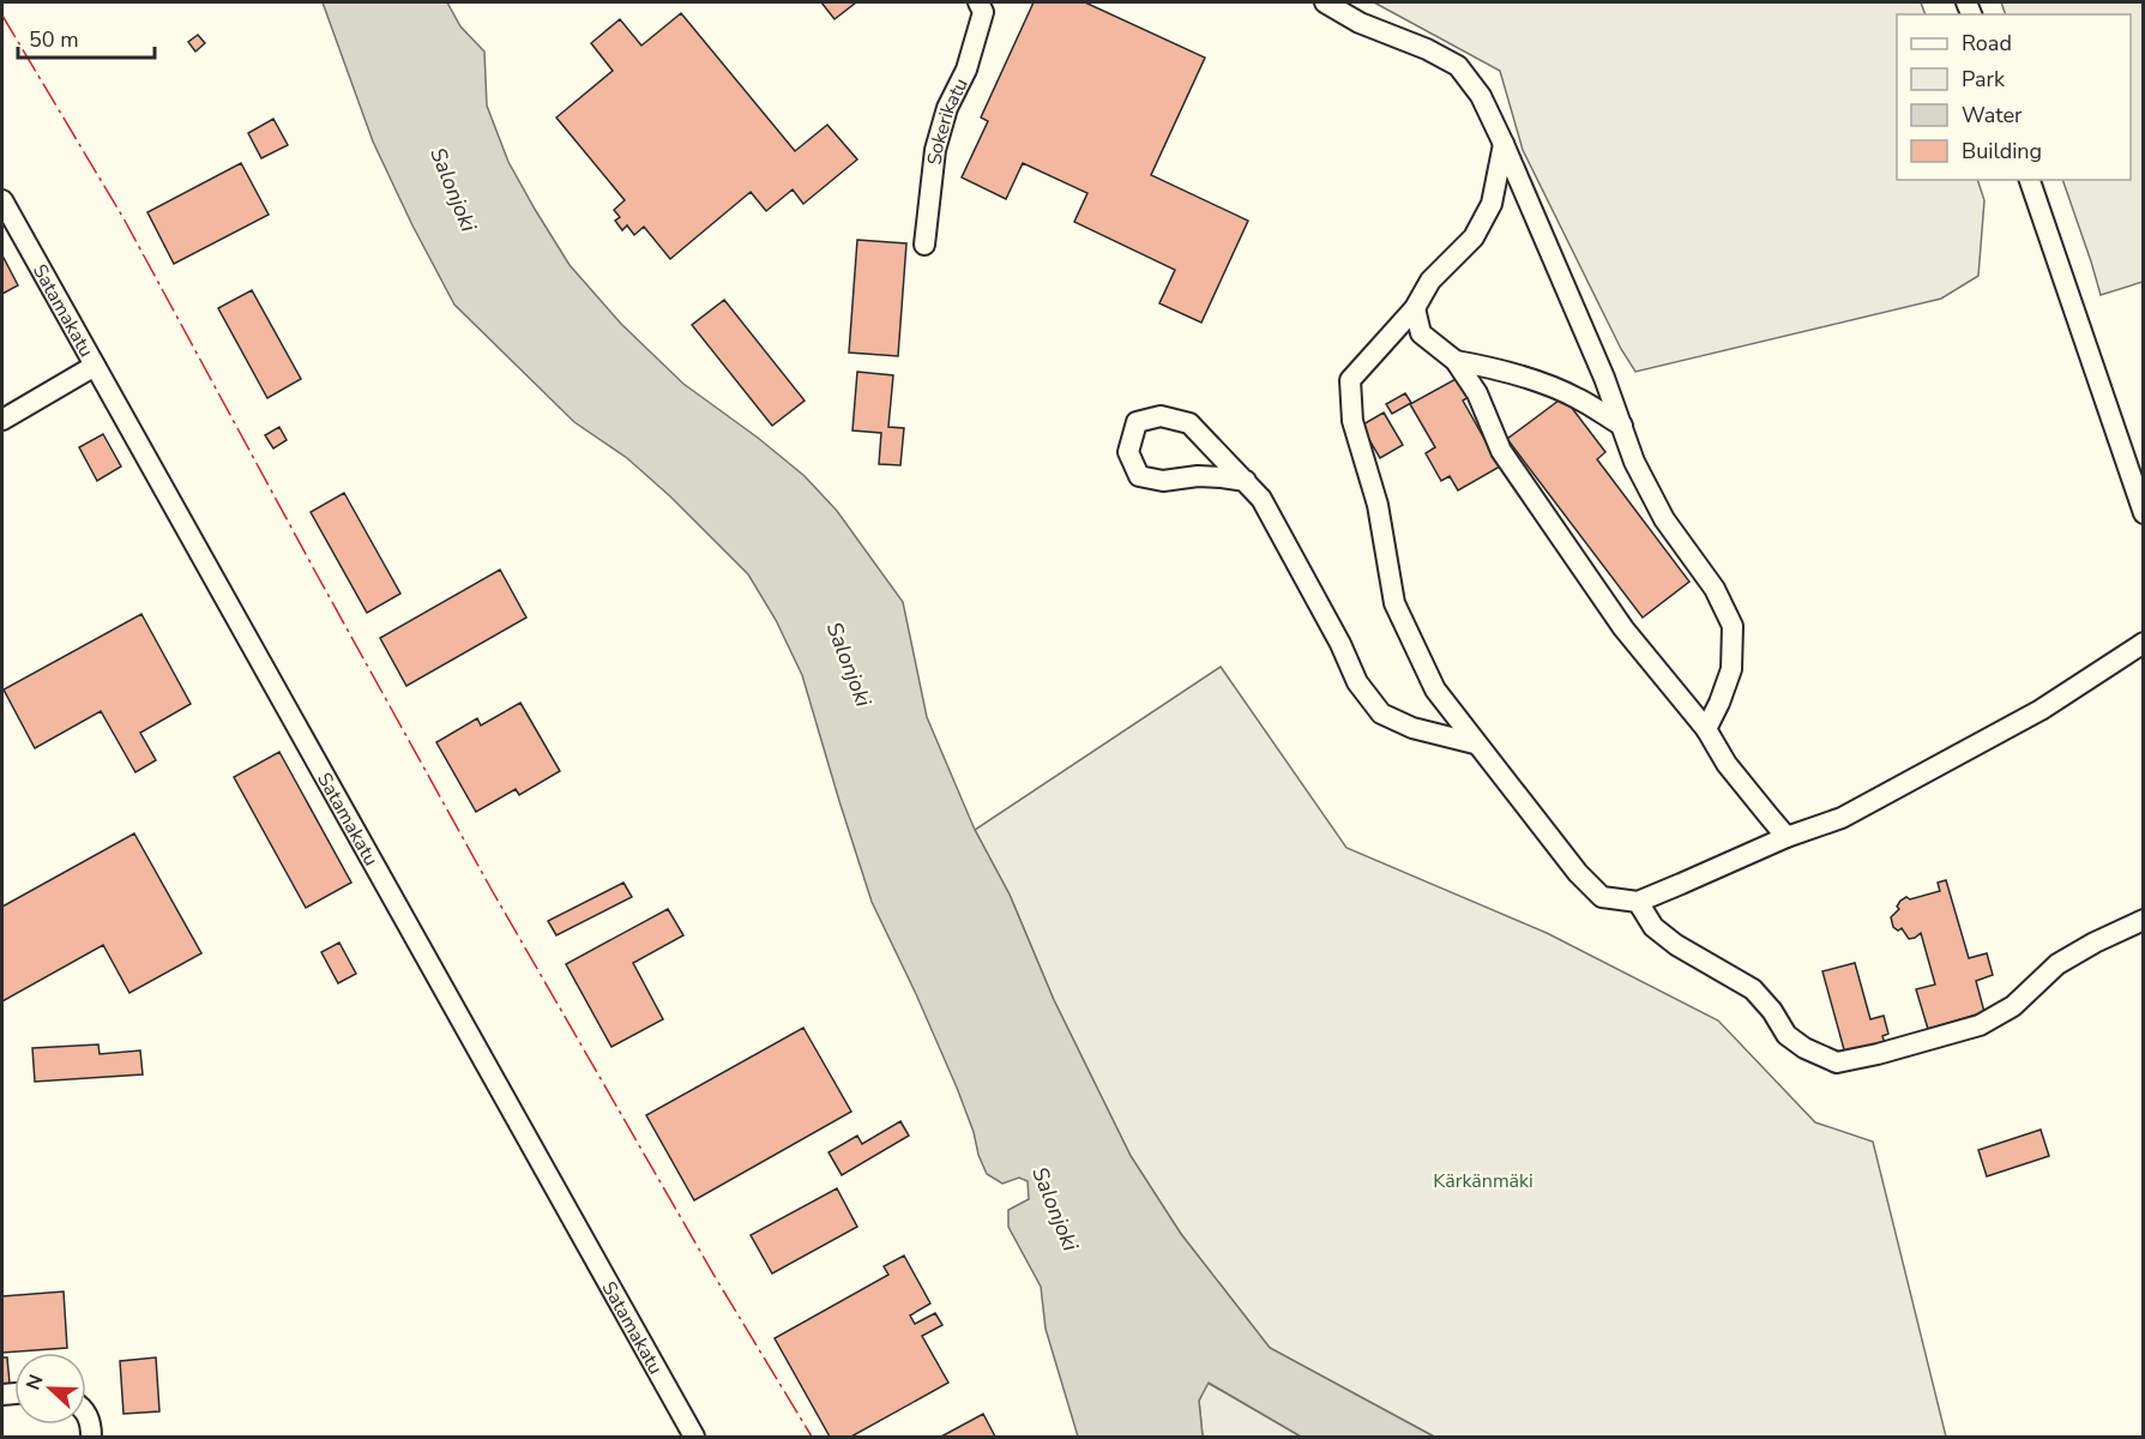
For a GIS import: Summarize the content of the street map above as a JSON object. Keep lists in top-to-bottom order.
{
  "streets": {
    "street": ["Sokerikatu", "Satamakatu"]
  },
  "water": ["Salonjoki"],
  "parks": ["Kärkänmäki"],
  "legend": [
    "Road",
    "Park",
    "Water",
    "Building"
  ],
  "scale_bar": "50 m",
  "north": "left"
}
